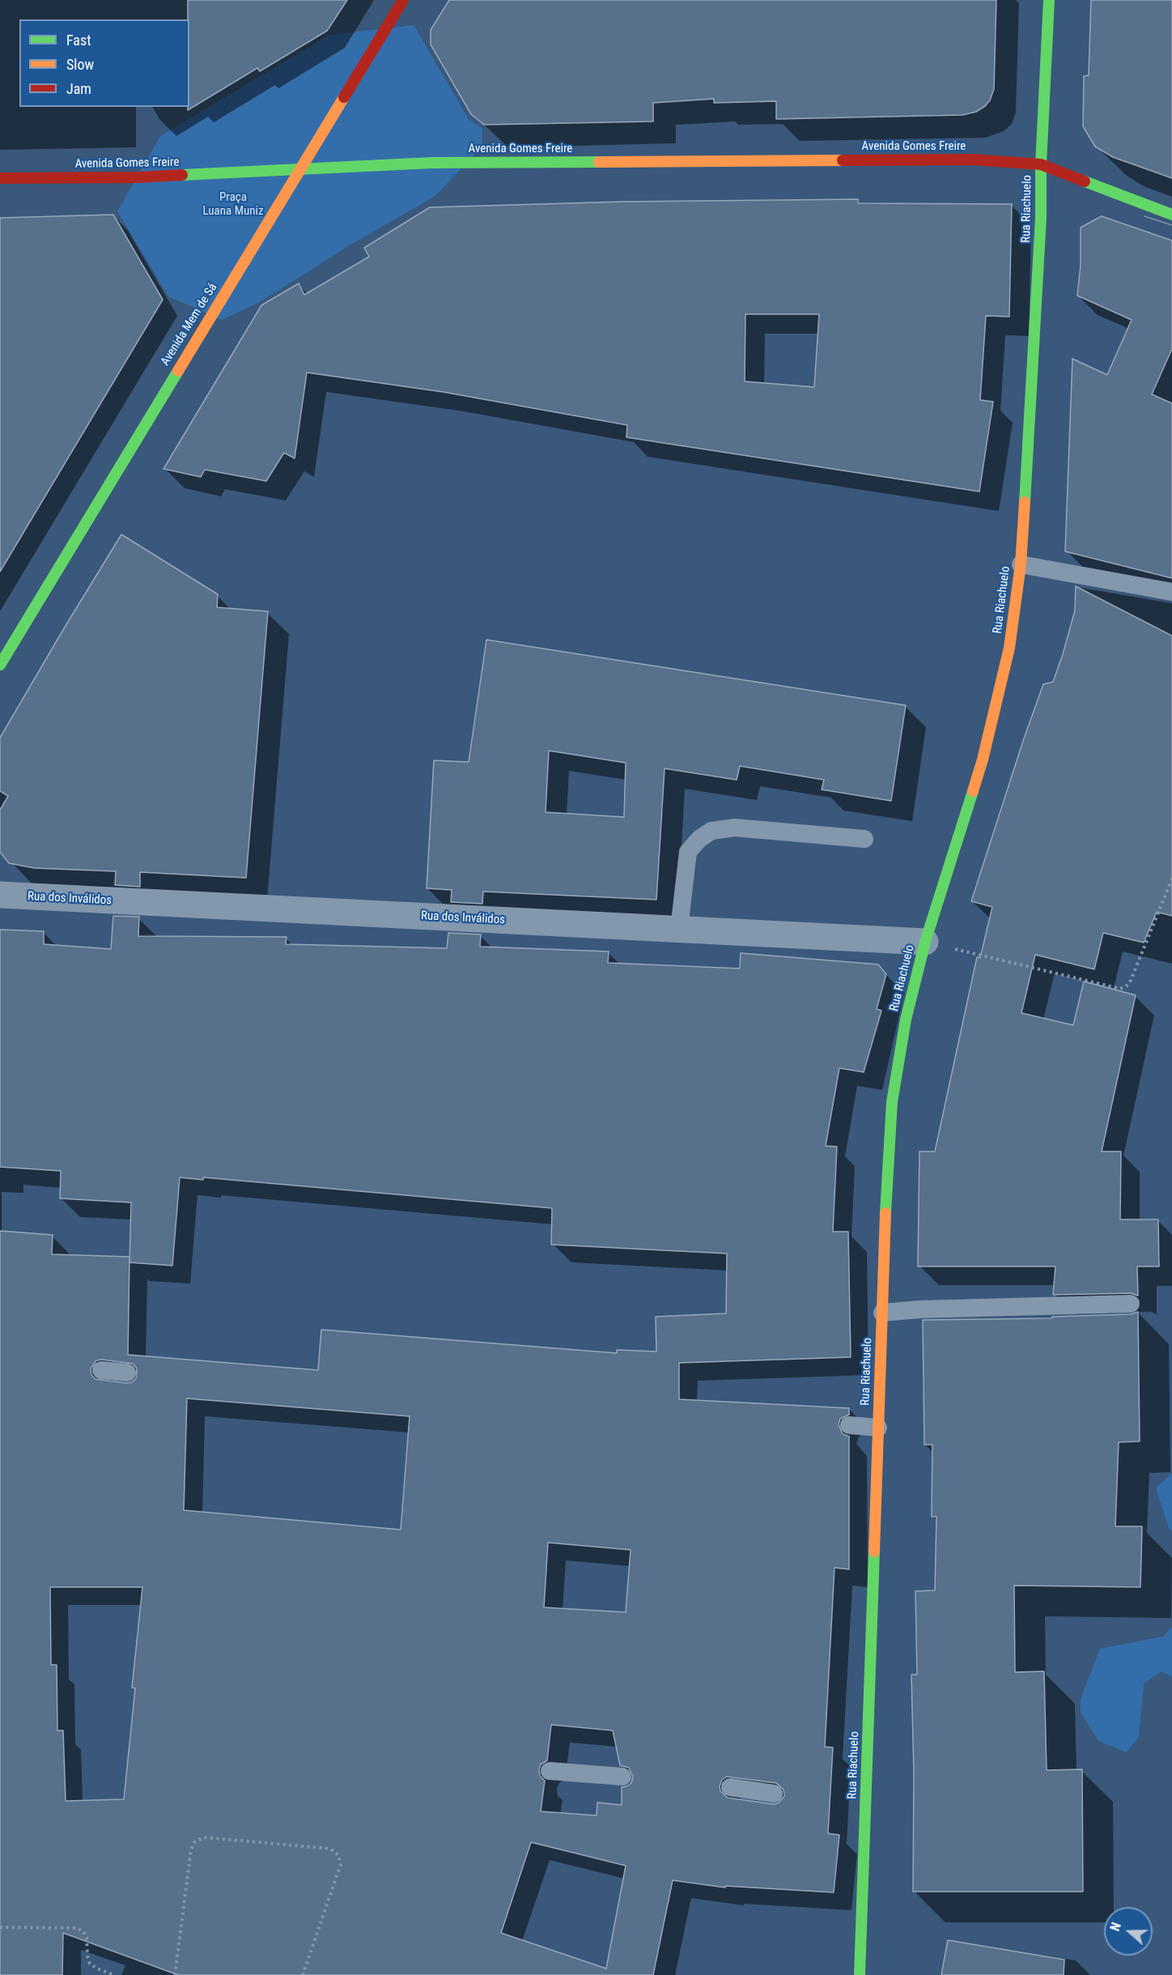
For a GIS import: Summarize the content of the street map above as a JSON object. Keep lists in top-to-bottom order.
{
  "streets": {
    "main road": ["Avenida Gomes Freire", "Rua Riachuelo", "Avenida Mem de Sá"],
    "street": ["Rua dos Inválidos"]
  },
  "crossings": [
    ["Avenida Gomes Freire", "Rua Riachuelo"],
    ["Avenida Gomes Freire", "Avenida Mem de Sá"],
    ["Rua Riachuelo", "Rua dos Inválidos"]
  ],
  "parks": ["Praça Luana Muniz"],
  "legend": ["Fast", "Slow", "Jam"],
  "north": "left"
}
